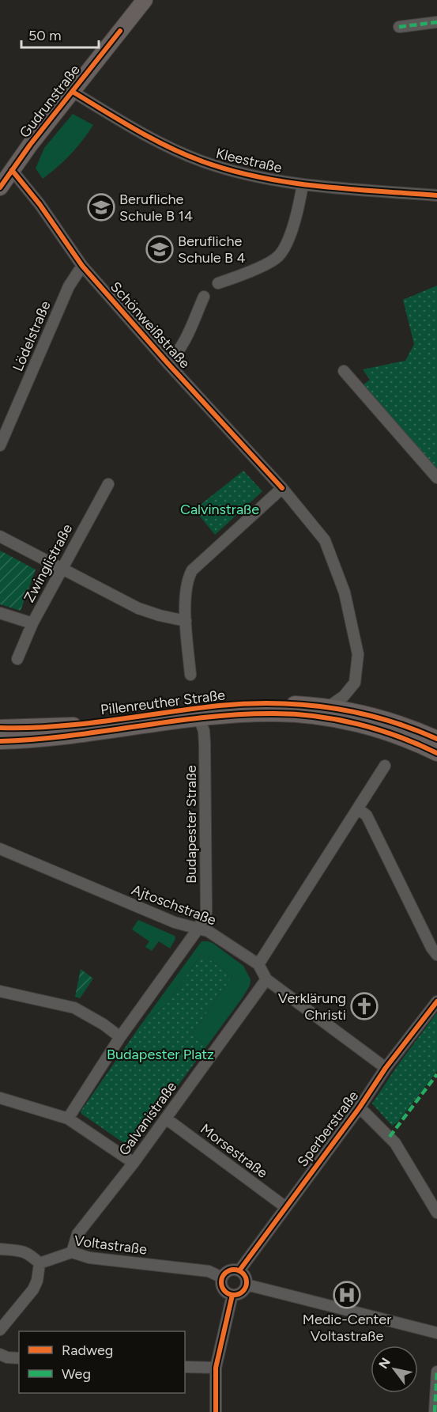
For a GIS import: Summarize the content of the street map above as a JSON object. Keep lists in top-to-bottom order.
{
  "streets": {
    "main road": ["Gudrunstraße", "Pillenreuther Straße"],
    "street": [
      "Kleestraße",
      "Schönweißstraße",
      "Lödelstraße",
      "Zwinglistraße",
      "Budapester Straße",
      "Ajtoschstraße",
      "Galvanistraße",
      "Sperberstraße",
      "Morsestraße",
      "Voltastraße"
    ]
  },
  "crossings": [
    ["Gudrunstraße", "Kleestraße"],
    ["Gudrunstraße", "Schönweißstraße"],
    ["Schönweißstraße", "Lödelstraße"],
    ["Schönweißstraße", "Pillenreuther Straße"],
    ["Pillenreuther Straße", "Budapester Straße"],
    ["Budapester Straße", "Ajtoschstraße"],
    ["Ajtoschstraße", "Galvanistraße"],
    ["Ajtoschstraße", "Sperberstraße"],
    ["Galvanistraße", "Morsestraße"],
    ["Galvanistraße", "Voltastraße"],
    ["Sperberstraße", "Morsestraße"],
    ["Sperberstraße", "Voltastraße"]
  ],
  "parks": ["Calvinstraße", "Budapester Platz"],
  "places": {
    "school or university": ["Berufliche Schule B 14", "Berufliche Schule B 4"],
    "church": ["Verklärung Christi"],
    "hospital": ["Medic-Center Voltastraße"]
  },
  "legend": ["Radweg", "Weg"],
  "scale_bar": "50 m",
  "north": "top left"
}
